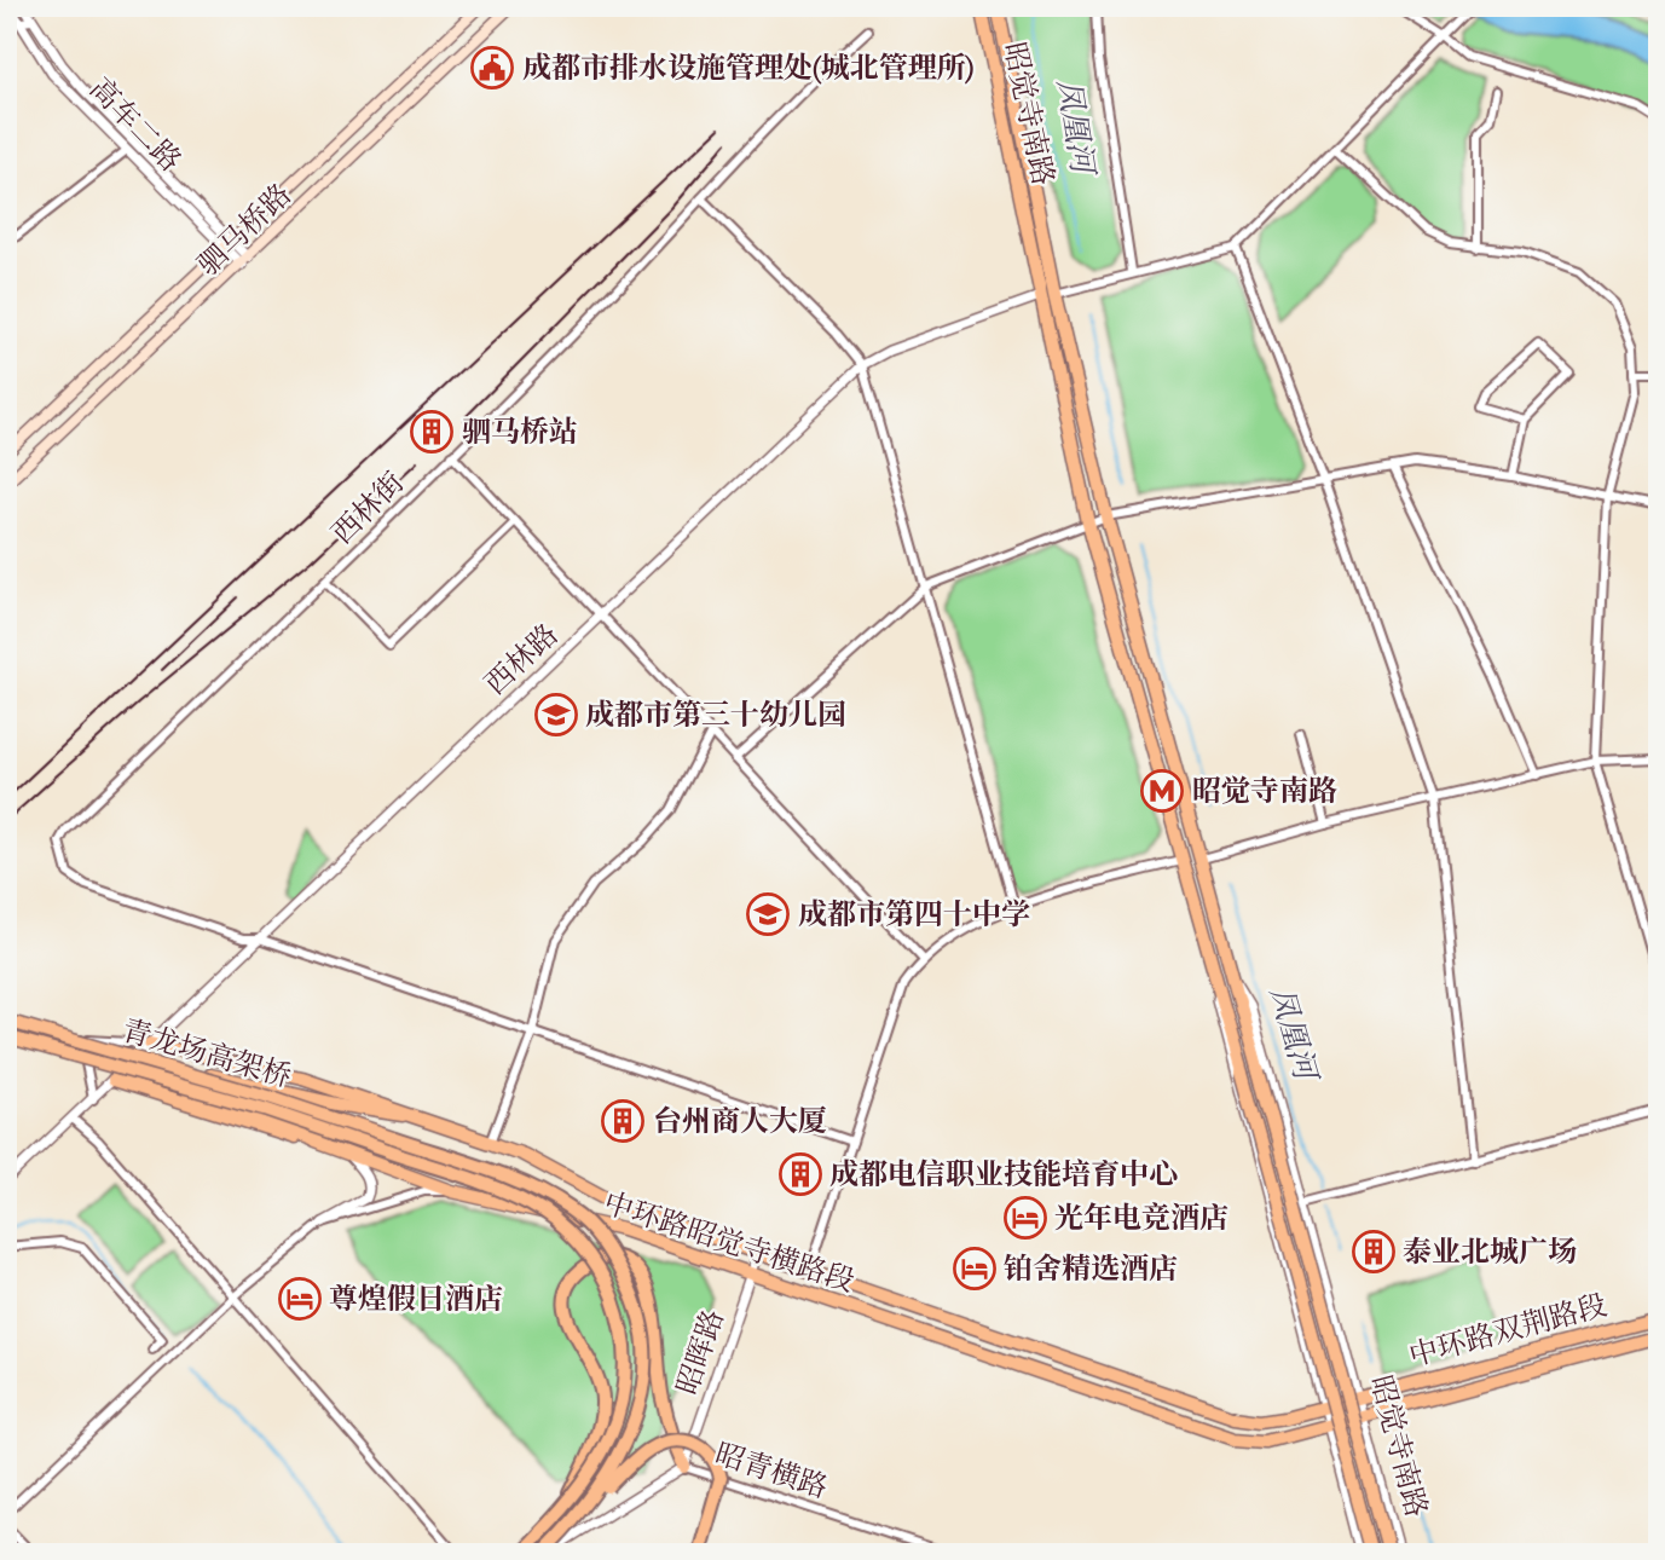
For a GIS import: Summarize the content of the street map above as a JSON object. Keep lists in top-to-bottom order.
{
  "streets": {
    "main road": [
      "昭觉寺南路",
      "驷马桥路",
      "青龙场高架桥",
      "中环路昭觉寺横路段",
      "中环路双荆路段"
    ],
    "street": [
      "高车二路",
      "西林街",
      "西林路",
      "昭晖路",
      "昭青横路"
    ]
  },
  "crossings": [
    ["昭觉寺南路", "西林路"],
    ["昭觉寺南路", "中环路昭觉寺横路段"],
    ["昭觉寺南路", "中环路双荆路段"],
    ["高车二路", "驷马桥路"],
    ["西林街", "西林路"],
    ["西林路", "中环路昭觉寺横路段"],
    ["中环路昭觉寺横路段", "中环路双荆路段"],
    ["中环路昭觉寺横路段", "昭晖路"],
    ["昭晖路", "昭青横路"]
  ],
  "water": ["凤凰河"],
  "places": {
    "public building": ["成都市排水设施管理处(城北管理所)"],
    "building": [
      "驷马桥站",
      "台州商人大厦",
      "成都电信职业技能培育中心",
      "泰业北城广场"
    ],
    "school or university": ["成都市第三十幼儿园", "成都市第四十中学"],
    "metro station": ["昭觉寺南路"],
    "hotel": ["光年电竞酒店", "铂舍精选酒店", "尊煌假日酒店"]
  }
}
